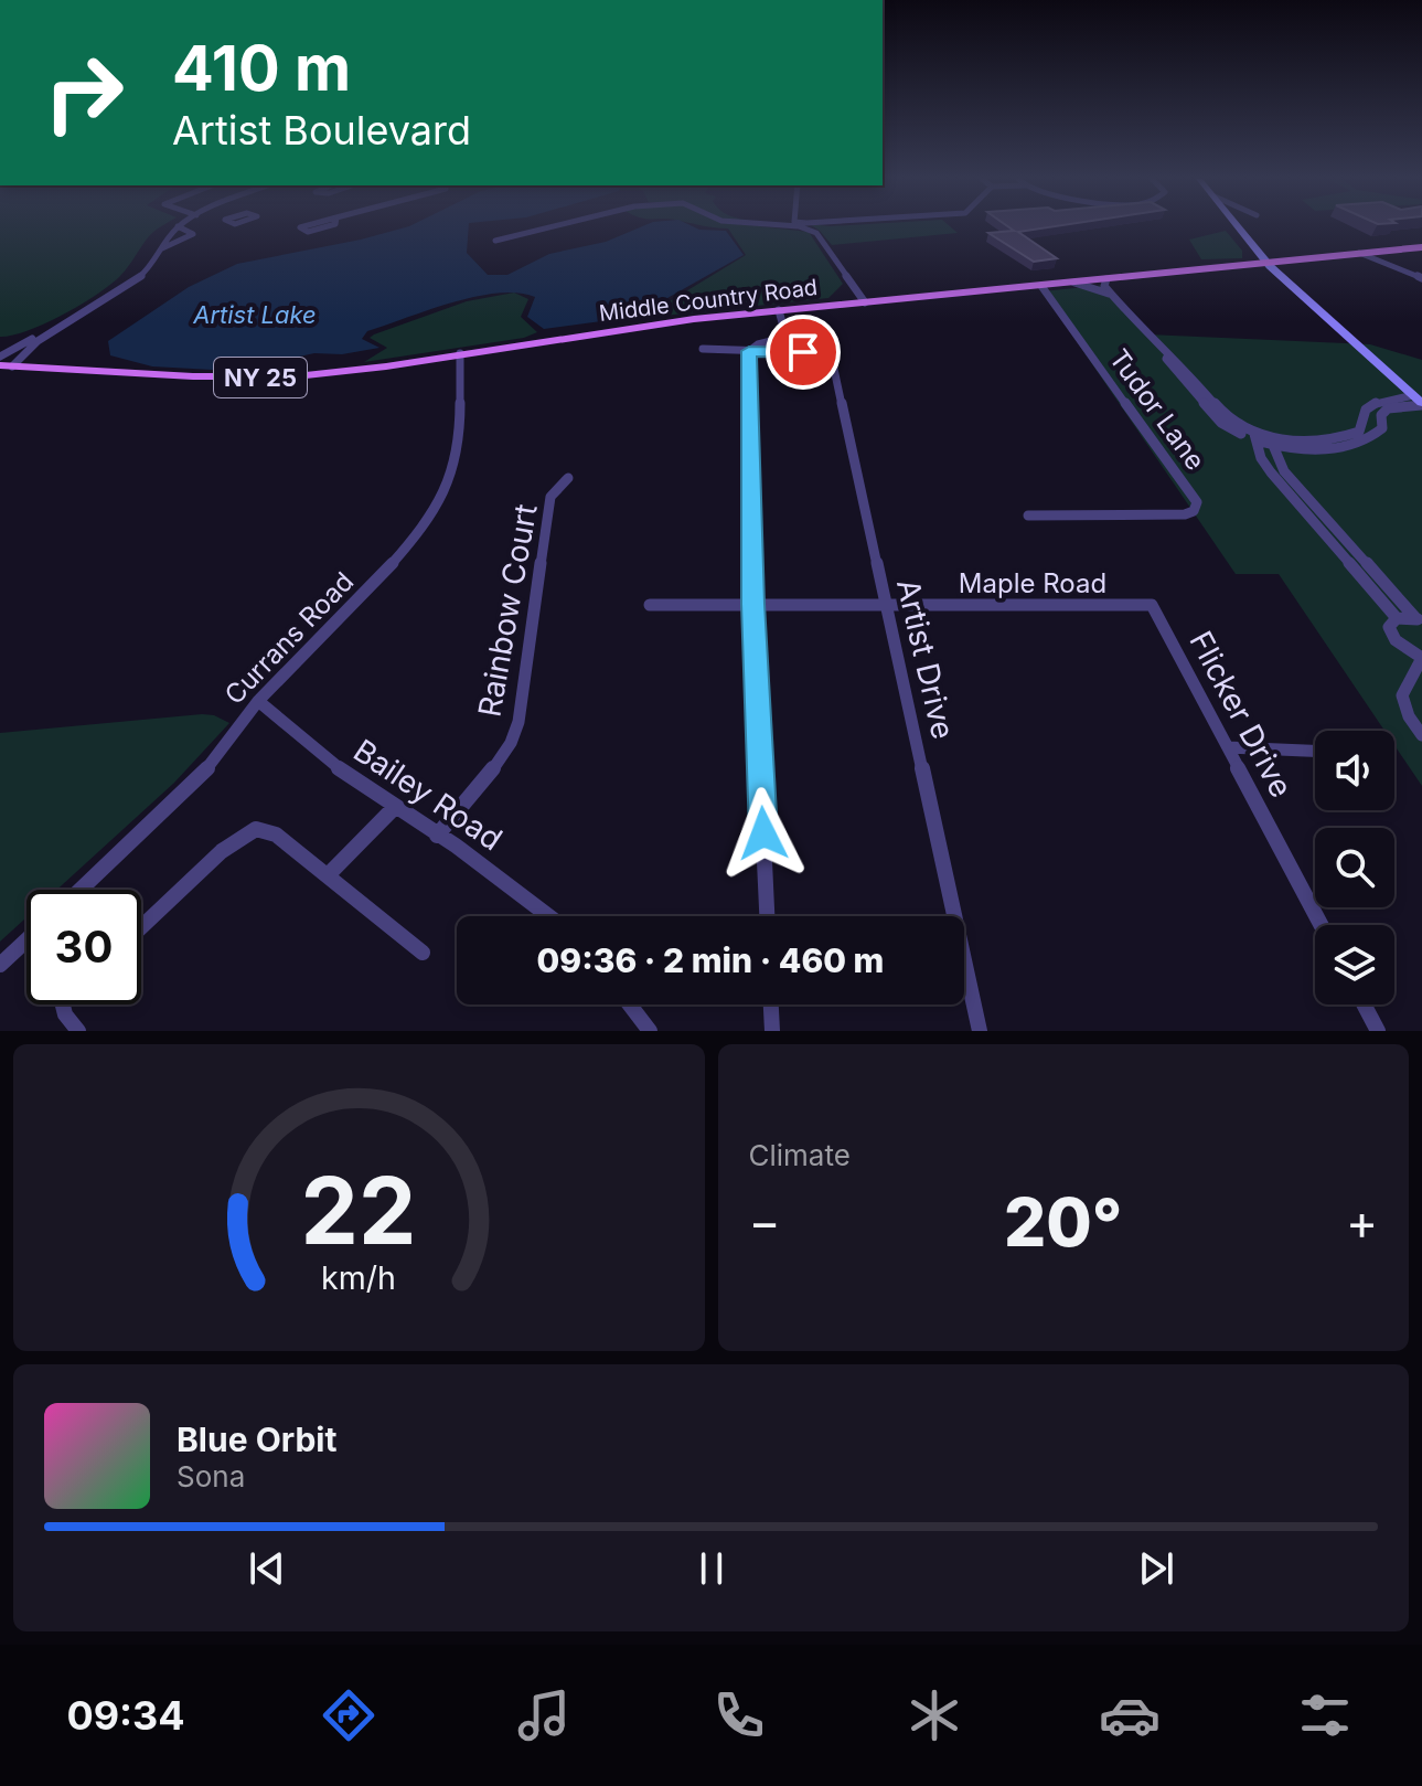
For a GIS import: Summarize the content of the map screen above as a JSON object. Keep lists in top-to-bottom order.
{
  "streets": {
    "main road": ["Middle Country Road", "NY 25"],
    "street": [
      "Tudor Lane",
      "Maple Road",
      "Rainbow Court",
      "Currans Road",
      "Artist Drive",
      "Flicker Drive",
      "Bailey Road"
    ]
  },
  "crossings": [
    ["Middle Country Road", "Tudor Lane"],
    ["Middle Country Road", "Currans Road"],
    ["Maple Road", "Artist Drive"],
    ["Maple Road", "Flicker Drive"],
    ["Rainbow Court", "Bailey Road"],
    ["Currans Road", "Bailey Road"]
  ],
  "water": ["Artist Lake"],
  "page": {
    "turn": ["410 m", "Artist Boulevard"],
    "limit": "30",
    "trip": "09:36 · 2 min · 460 m",
    "tile": "Climate",
    "heat": ["−", "20°", "+"],
    "song": ["Blue Orbit", "Sona"],
    "tabs": "09:34",
    "gauge": ["22", "km/h"]
  }
}
